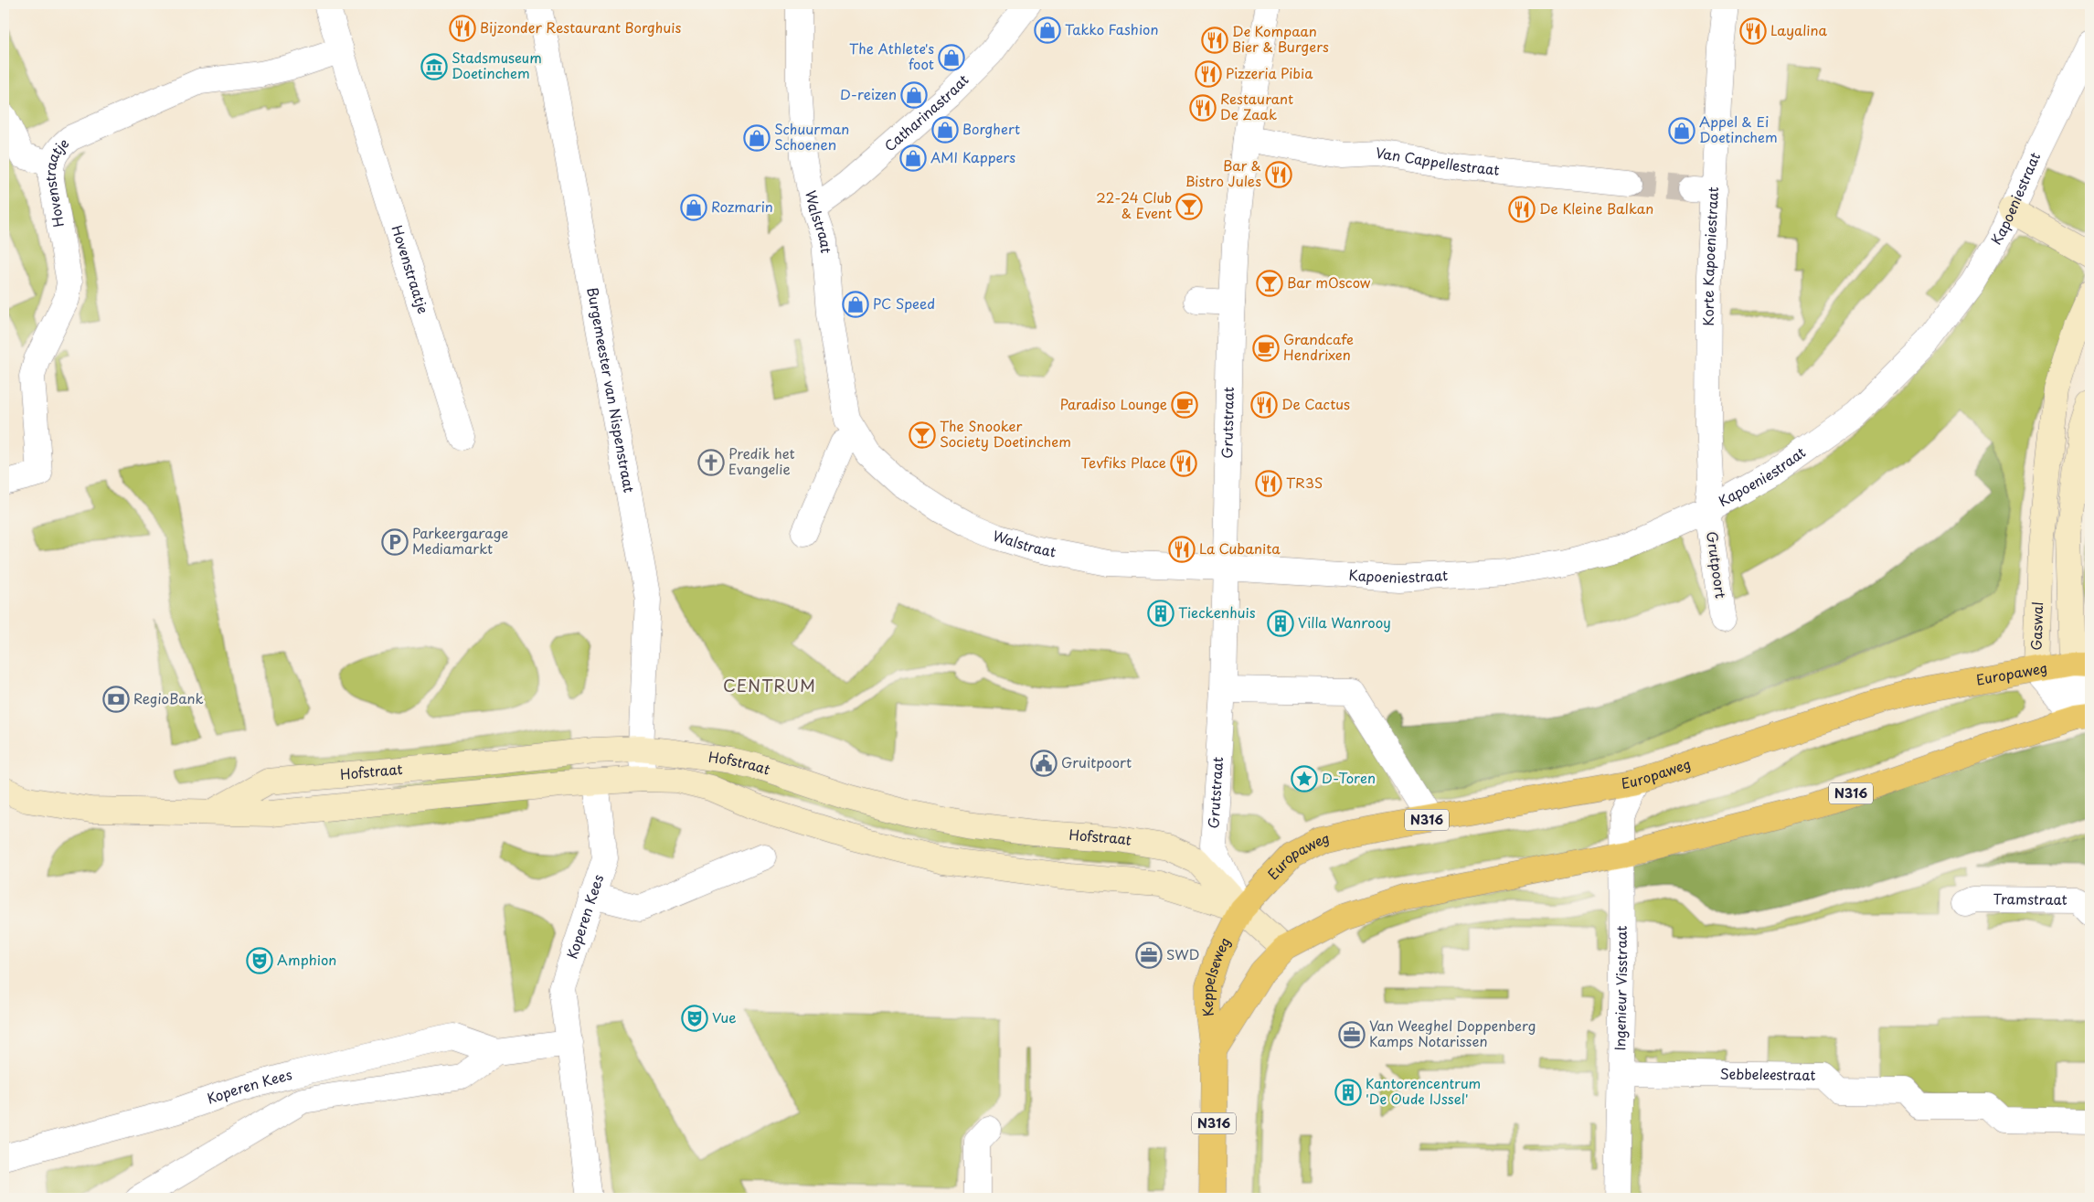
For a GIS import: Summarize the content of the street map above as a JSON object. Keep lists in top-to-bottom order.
{
  "streets": {
    "main road": ["Europaweg", "N316", "Keppelseweg"],
    "street": [
      "Catharinastraat",
      "Van Cappellestraat",
      "Hovenstraatje",
      "Kapoeniestraat",
      "Walstraat",
      "Korte Kapoeniestraat",
      "Burgemeester van Nispenstraat",
      "Grutstraat",
      "Grutpoort",
      "Gaswal",
      "Hofstraat",
      "Tramstraat",
      "Koperen Kees",
      "Ingenieur Visstraat",
      "Sebbeleestraat"
    ]
  },
  "crossings": [
    ["Catharinastraat", "Walstraat"],
    ["Van Cappellestraat", "Grutstraat"],
    ["Kapoeniestraat", "Walstraat"],
    ["Kapoeniestraat", "Korte Kapoeniestraat"],
    ["Kapoeniestraat", "Grutstraat"],
    ["Kapoeniestraat", "Grutpoort"],
    ["Walstraat", "Grutstraat"],
    ["Korte Kapoeniestraat", "Grutpoort"],
    ["Burgemeester van Nispenstraat", "Hofstraat"],
    ["Grutstraat", "Hofstraat"],
    ["Gaswal", "Europaweg"],
    ["Gaswal", "N316"],
    ["Europaweg", "Hofstraat"],
    ["Europaweg", "Keppelseweg"],
    ["Europaweg", "Ingenieur Visstraat"],
    ["Hofstraat", "N316"],
    ["Hofstraat", "Keppelseweg"],
    ["N316", "Keppelseweg"],
    ["N316", "Ingenieur Visstraat"],
    ["Ingenieur Visstraat", "Sebbeleestraat"]
  ],
  "districts": ["CENTRUM"],
  "places": {
    "restaurant": [
      "Bijzonder Restaurant Borghuis",
      "Layalina",
      "De Kompaan Bier & Burgers",
      "Pizzeria Pibia",
      "Restaurant De Zaak",
      "Bar & Bistro Jules",
      "De Kleine Balkan",
      "De Cactus",
      "Tevfiks Place",
      "TR3S",
      "La Cubanita"
    ],
    "shop": [
      "Takko Fashion",
      "The Athlete's foot",
      "D-reizen",
      "Borghert",
      "Appel & Ei Doetinchem",
      "Schuurman Schoenen",
      "AMI Kappers",
      "Rozmarin",
      "PC Speed"
    ],
    "museum": ["Stadsmuseum Doetinchem"],
    "bar": ["22-24 Club & Event", "Bar mOscow", "The Snooker Society Doetinchem"],
    "cafe": ["Grandcafe Hendrixen", "Paradiso Lounge"],
    "church": ["Predik het Evangelie"],
    "parking": ["Parkeergarage Mediamarkt"],
    "building": ["Tieckenhuis", "Villa Wanrooy", "Kantorencentrum 'De Oude IJssel'"],
    "bank": ["RegioBank"],
    "public building": ["Gruitpoort"],
    "place": ["D-Toren"],
    "office": ["SWD", "Van Weeghel Doppenberg Kamps Notarissen"],
    "theatre": ["Amphion", "Vue"]
  }
}
